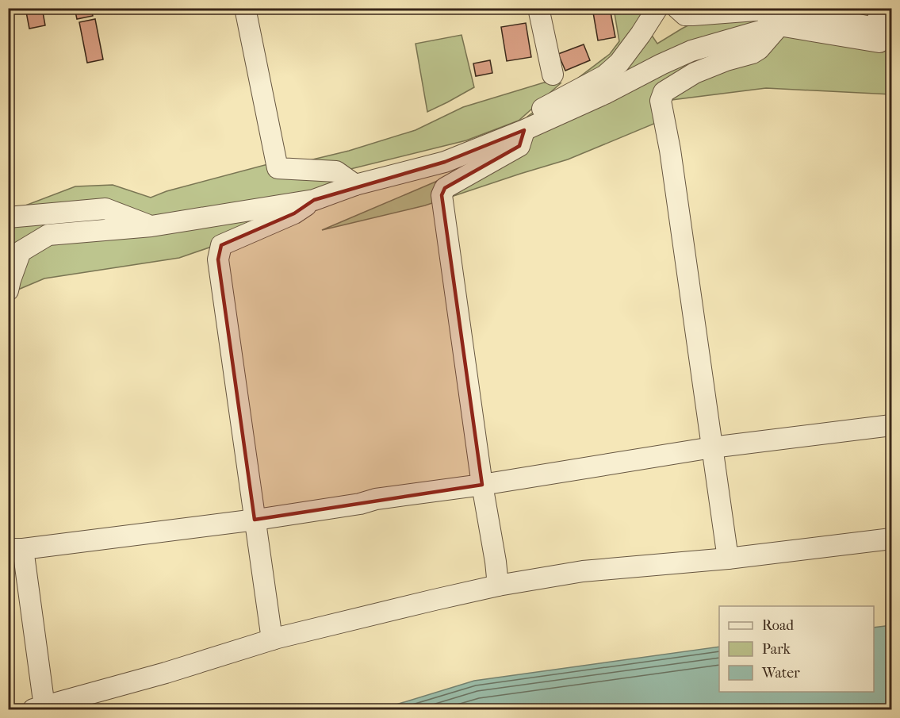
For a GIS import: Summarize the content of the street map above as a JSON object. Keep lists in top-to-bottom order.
{
  "legend": ["Road", "Park", "Water"]
}
